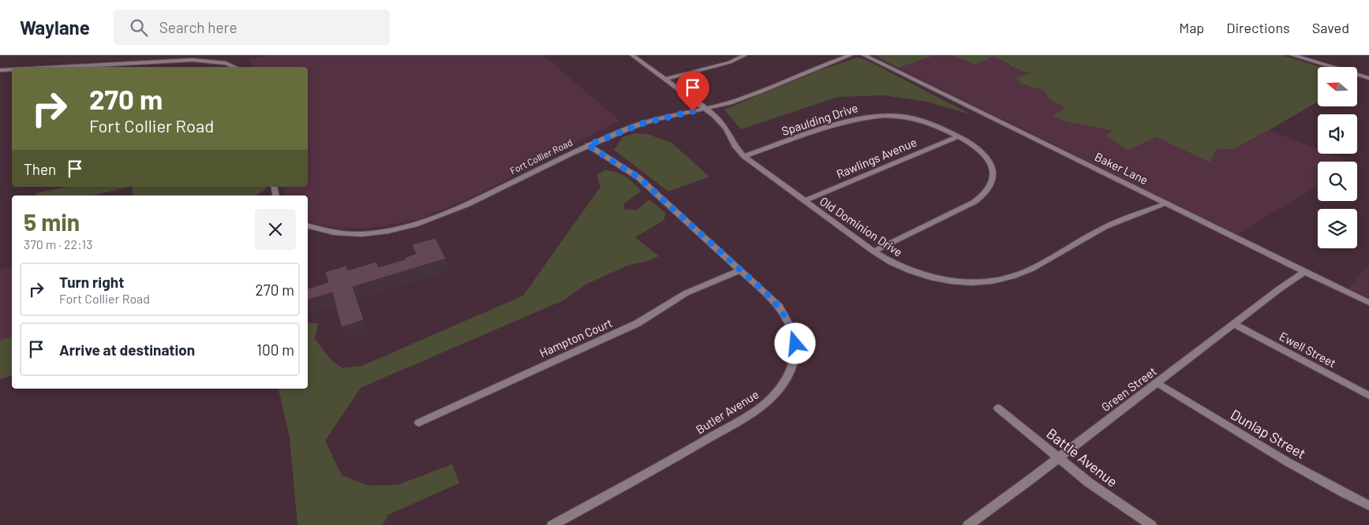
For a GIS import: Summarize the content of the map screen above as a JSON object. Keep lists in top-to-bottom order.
{
  "streets": {
    "street": [
      "Spaulding Drive",
      "Fort Collier Road",
      "Rawlings Avenue",
      "Baker Lane",
      "Old Dominion Drive",
      "Hampton Court",
      "Ewell Street",
      "Green Street",
      "Butler Avenue",
      "Dunlap Street",
      "Battle Avenue"
    ]
  },
  "crossings": [
    ["Spaulding Drive", "Rawlings Avenue"],
    ["Spaulding Drive", "Old Dominion Drive"],
    ["Fort Collier Road", "Old Dominion Drive"],
    ["Fort Collier Road", "Butler Avenue"],
    ["Rawlings Avenue", "Old Dominion Drive"],
    ["Baker Lane", "Old Dominion Drive"],
    ["Baker Lane", "Green Street"],
    ["Hampton Court", "Butler Avenue"],
    ["Ewell Street", "Green Street"],
    ["Green Street", "Dunlap Street"],
    ["Green Street", "Battle Avenue"]
  ],
  "north": "left",
  "page": {
    "header": "Waylane",
    "search": "Search here",
    "nav": ["Map", "Directions", "Saved"],
    "turn": ["270 m", "Fort Collier Road"],
    "then": "Then",
    "heading": ["5 min", "370 m · 22:13"],
    "list": [
      {
        "name": "Turn right",
        "note": "Fort Collier Road",
        "value": "270 m"
      },
      {
        "name": "Arrive at destination",
        "value": "100 m"
      }
    ]
  }
}
